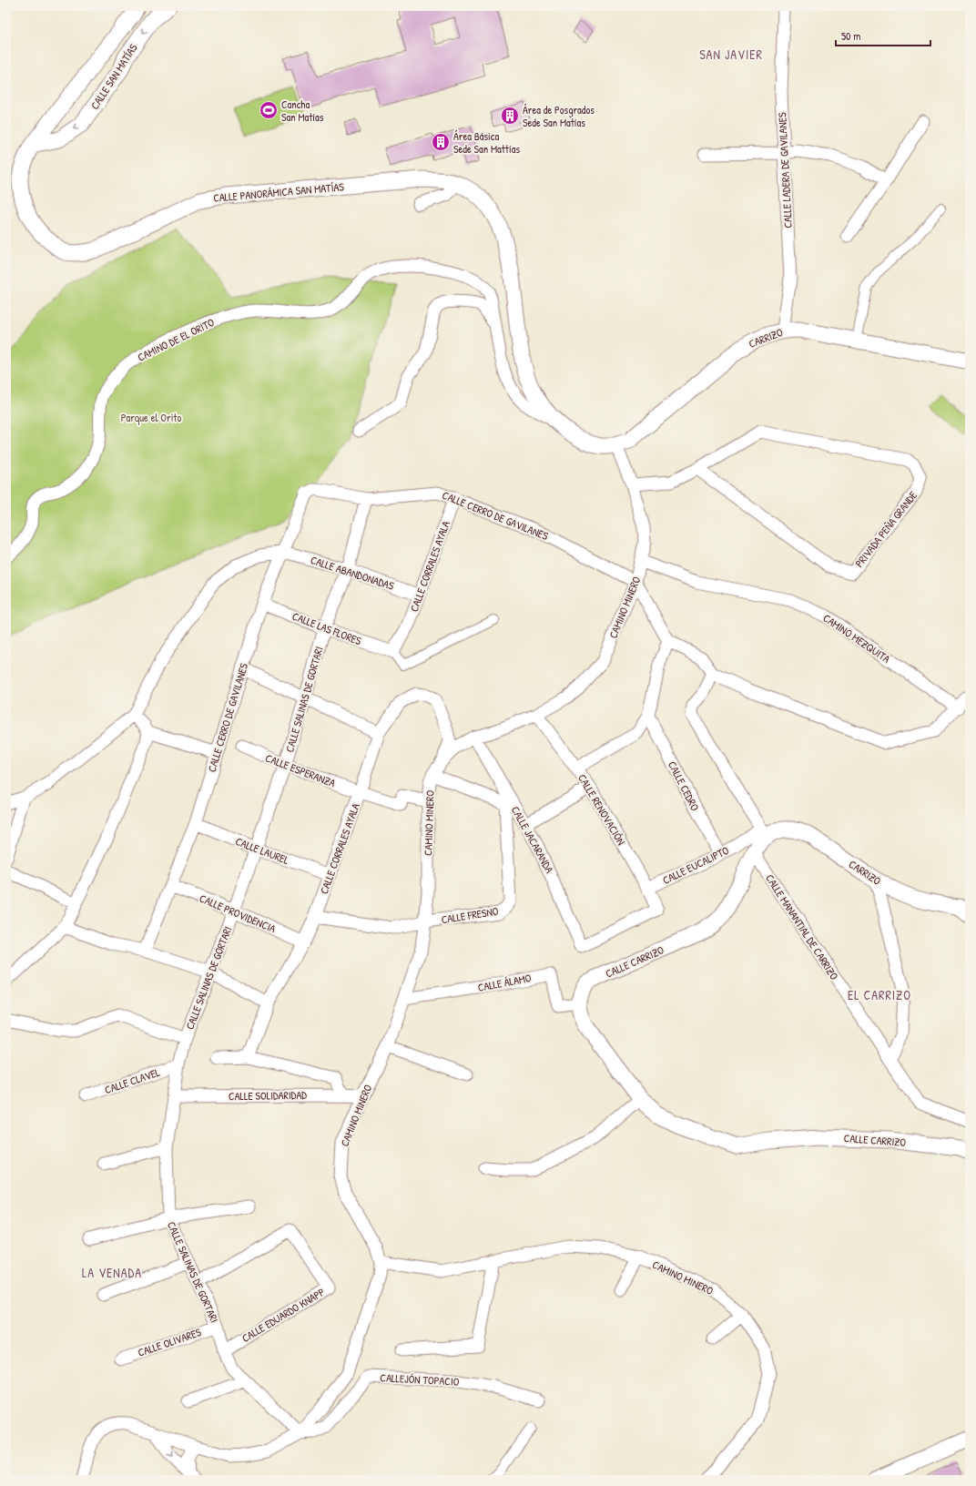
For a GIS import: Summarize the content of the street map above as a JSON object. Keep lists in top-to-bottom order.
{
  "streets": {
    "street": [
      "CALLE SAN MATÍAS",
      "CALLE LADERA DE GAVILANES",
      "CALLE PANORÁMICA SAN MATÍAS",
      "CARRIZO",
      "CAMINO DE EL ORITO",
      "CALLE CERRO DE GAVILANES",
      "PRIVADA PEÑA GRANDE",
      "CALLE CORRALES AYALA",
      "CALLE ABANDONADAS",
      "CAMINO MINERO",
      "CALLE LAS FLORES",
      "CAMINO MEZQUITA",
      "CALLE SALINAS DE GORTARI",
      "CALLE ESPERANZA",
      "CALLE CEDRO",
      "CALLE RENOVACIÓN",
      "CALLE JACARANDA",
      "CALLE LAUREL",
      "CALLE EUCALIPTO",
      "CALLE PROVIDENCIA",
      "CALLE FRESNO",
      "CALLE MANANTIAL DE CARRIZO",
      "CALLE CARRIZO",
      "CALLE ÁLAMO",
      "CALLE CLAVEL",
      "CALLE SOLIDARIDAD",
      "CALLE EDUARDO KNAPP",
      "CALLE OLIVARES",
      "CALLEJÓN TOPACIO"
    ]
  },
  "crossings": [
    ["CALLE SAN MATÍAS", "CALLE PANORÁMICA SAN MATÍAS"],
    ["CALLE LADERA DE GAVILANES", "CARRIZO"],
    ["CALLE PANORÁMICA SAN MATÍAS", "CARRIZO"],
    ["CALLE PANORÁMICA SAN MATÍAS", "CAMINO DE EL ORITO"],
    ["CALLE PANORÁMICA SAN MATÍAS", "CAMINO MINERO"],
    ["CARRIZO", "CAMINO MINERO"],
    ["CARRIZO", "CALLE EUCALIPTO"],
    ["CARRIZO", "CALLE CARRIZO"],
    ["CALLE CERRO DE GAVILANES", "CALLE CORRALES AYALA"],
    ["CALLE CERRO DE GAVILANES", "CALLE ABANDONADAS"],
    ["CALLE CERRO DE GAVILANES", "CAMINO MINERO"],
    ["CALLE CERRO DE GAVILANES", "CALLE LAS FLORES"],
    ["CALLE CERRO DE GAVILANES", "CALLE SALINAS DE GORTARI"],
    ["CALLE CERRO DE GAVILANES", "CALLE LAUREL"],
    ["CALLE CERRO DE GAVILANES", "CALLE PROVIDENCIA"],
    ["PRIVADA PEÑA GRANDE", "CAMINO MINERO"],
    ["CALLE CORRALES AYALA", "CALLE ABANDONADAS"],
    ["CALLE CORRALES AYALA", "CAMINO MINERO"],
    ["CALLE CORRALES AYALA", "CALLE LAS FLORES"],
    ["CALLE CORRALES AYALA", "CALLE ESPERANZA"],
    ["CALLE CORRALES AYALA", "CALLE LAUREL"],
    ["CALLE CORRALES AYALA", "CALLE PROVIDENCIA"],
    ["CALLE CORRALES AYALA", "CALLE FRESNO"],
    ["CALLE ABANDONADAS", "CALLE SALINAS DE GORTARI"],
    ["CAMINO MINERO", "CAMINO MEZQUITA"],
    ["CAMINO MINERO", "CALLE SALINAS DE GORTARI"],
    ["CAMINO MINERO", "CALLE ESPERANZA"],
    ["CAMINO MINERO", "CALLE RENOVACIÓN"],
    ["CAMINO MINERO", "CALLE JACARANDA"],
    ["CAMINO MINERO", "CALLE FRESNO"],
    ["CAMINO MINERO", "CALLE ÁLAMO"],
    ["CAMINO MINERO", "CALLE SOLIDARIDAD"],
    ["CAMINO MINERO", "CALLEJÓN TOPACIO"],
    ["CALLE LAS FLORES", "CALLE SALINAS DE GORTARI"],
    ["CALLE SALINAS DE GORTARI", "CALLE ESPERANZA"],
    ["CALLE SALINAS DE GORTARI", "CALLE LAUREL"],
    ["CALLE SALINAS DE GORTARI", "CALLE PROVIDENCIA"],
    ["CALLE SALINAS DE GORTARI", "CALLE CLAVEL"],
    ["CALLE SALINAS DE GORTARI", "CALLE SOLIDARIDAD"],
    ["CALLE SALINAS DE GORTARI", "CALLE EDUARDO KNAPP"],
    ["CALLE SALINAS DE GORTARI", "CALLE OLIVARES"],
    ["CALLE SALINAS DE GORTARI", "CALLEJÓN TOPACIO"],
    ["CALLE CEDRO", "CALLE EUCALIPTO"],
    ["CALLE RENOVACIÓN", "CALLE JACARANDA"],
    ["CALLE RENOVACIÓN", "CALLE EUCALIPTO"],
    ["CALLE JACARANDA", "CALLE FRESNO"],
    ["CALLE EUCALIPTO", "CALLE CARRIZO"],
    ["CALLE MANANTIAL DE CARRIZO", "CALLE CARRIZO"],
    ["CALLE CARRIZO", "CALLE ÁLAMO"]
  ],
  "one_way": ["CALLE SAN MATÍAS"],
  "districts": ["SAN JAVIER", "EL CARRIZO", "LA VENADA"],
  "parks": ["Parque el Orito"],
  "places": {
    "sports": ["Cancha San Matías"],
    "building": ["Área de Posgrados Sede San Matías", "Área Básica Sede San Mattías"]
  },
  "scale_bar": "50 m"
}
